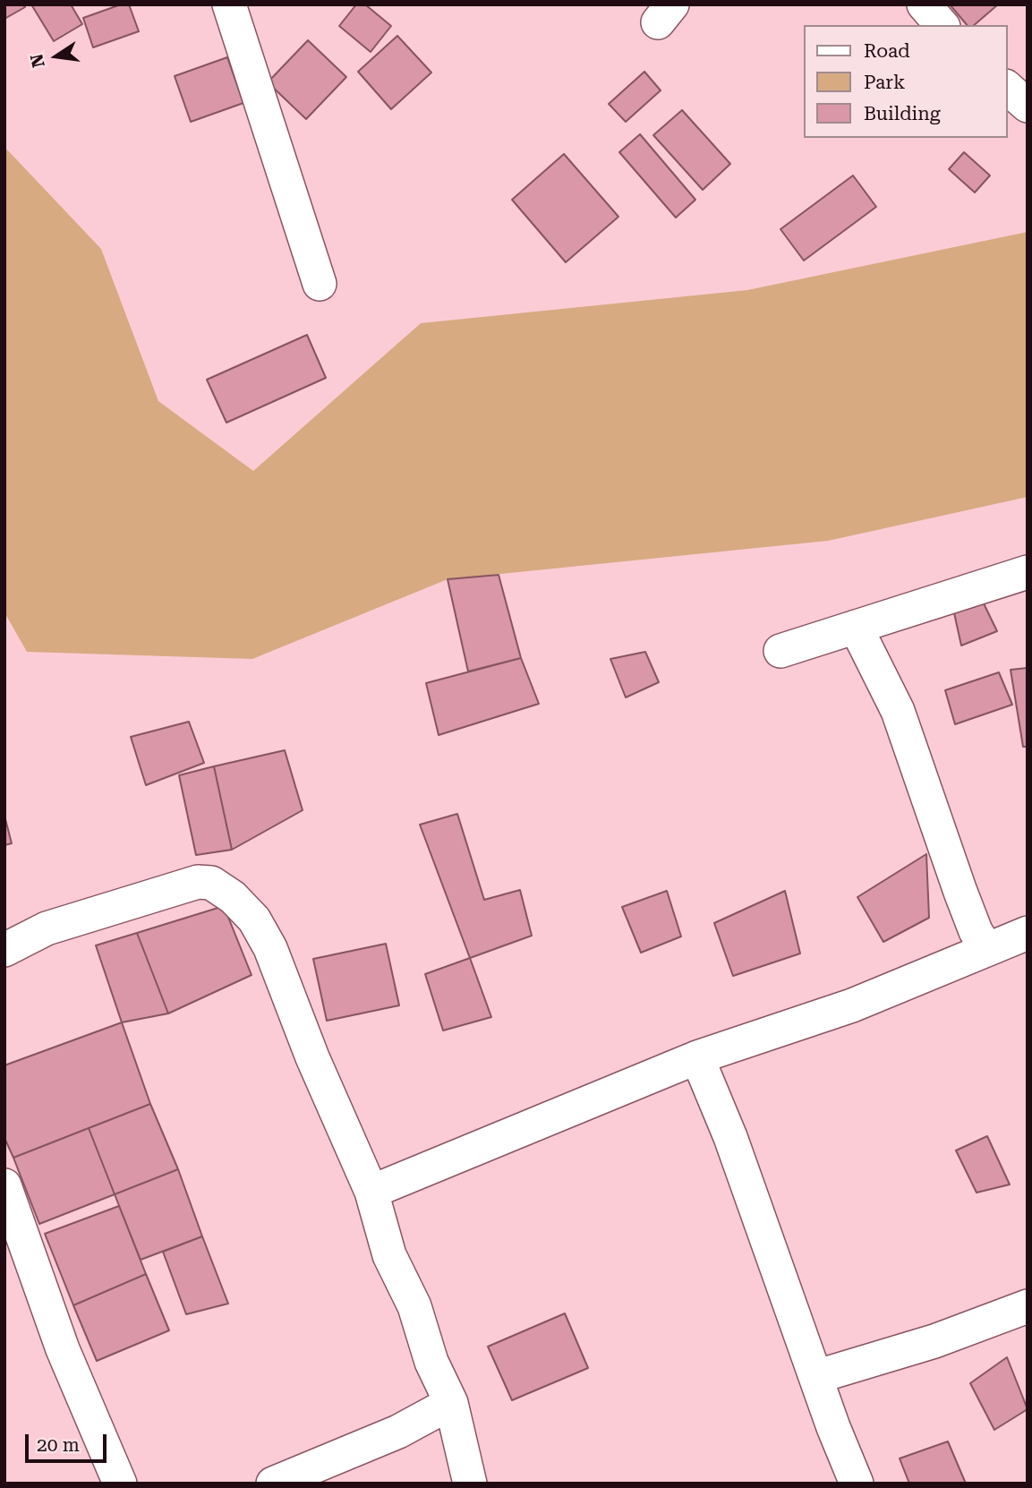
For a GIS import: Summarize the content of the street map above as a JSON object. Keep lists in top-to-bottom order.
{
  "legend": ["Road", "Park", "Building"],
  "scale_bar": "20 m",
  "north": "left"
}
